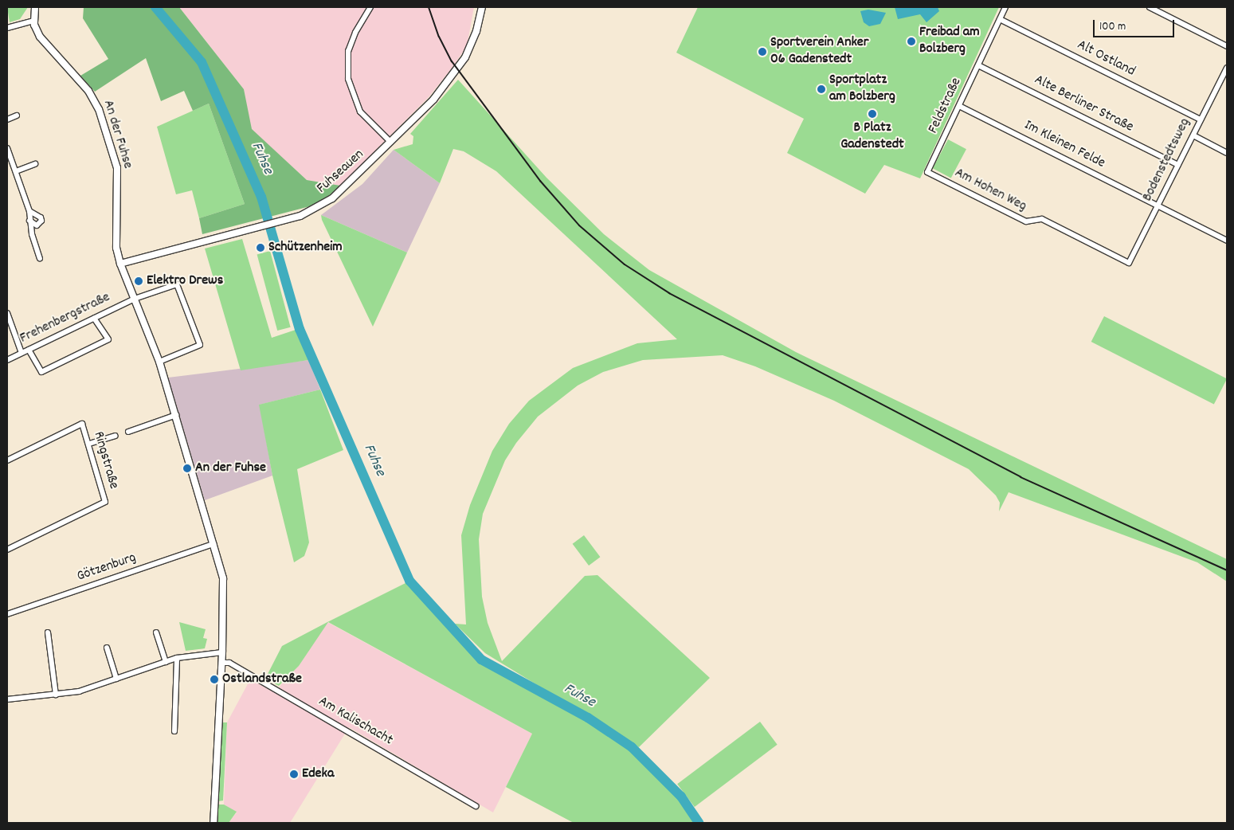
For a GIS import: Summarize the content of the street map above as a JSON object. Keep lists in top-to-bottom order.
{
  "streets": {
    "street": [
      "Alt Ostland",
      "Alte Berliner Straße",
      "Feldstraße",
      "An der Fuhse",
      "Im Kleinen Felde",
      "Bodenstedtsweg",
      "Fuhseauen",
      "Am Hohen Weg",
      "Frehenbergstraße",
      "Ringstraße",
      "Götzenburg",
      "Am Kalischacht"
    ]
  },
  "crossings": [
    ["Alt Ostland", "Feldstraße"],
    ["Alt Ostland", "Bodenstedtsweg"],
    ["Alte Berliner Straße", "Feldstraße"],
    ["Alte Berliner Straße", "Bodenstedtsweg"],
    ["Feldstraße", "Im Kleinen Felde"],
    ["Feldstraße", "Am Hohen Weg"],
    ["An der Fuhse", "Fuhseauen"],
    ["An der Fuhse", "Frehenbergstraße"],
    ["An der Fuhse", "Götzenburg"],
    ["An der Fuhse", "Am Kalischacht"],
    ["Im Kleinen Felde", "Bodenstedtsweg"],
    ["Bodenstedtsweg", "Am Hohen Weg"]
  ],
  "water": ["Fuhse"],
  "places": [
    "Freibad am Bolzberg",
    "Sportverein Anker 06 Gadenstedt",
    "Sportplatz am Bolzberg",
    "B Platz Gadenstedt",
    "Schützenheim",
    "Elektro Drews",
    "An der Fuhse",
    "Ostlandstraße",
    "Edeka"
  ],
  "scale_bar": "100 m"
}
